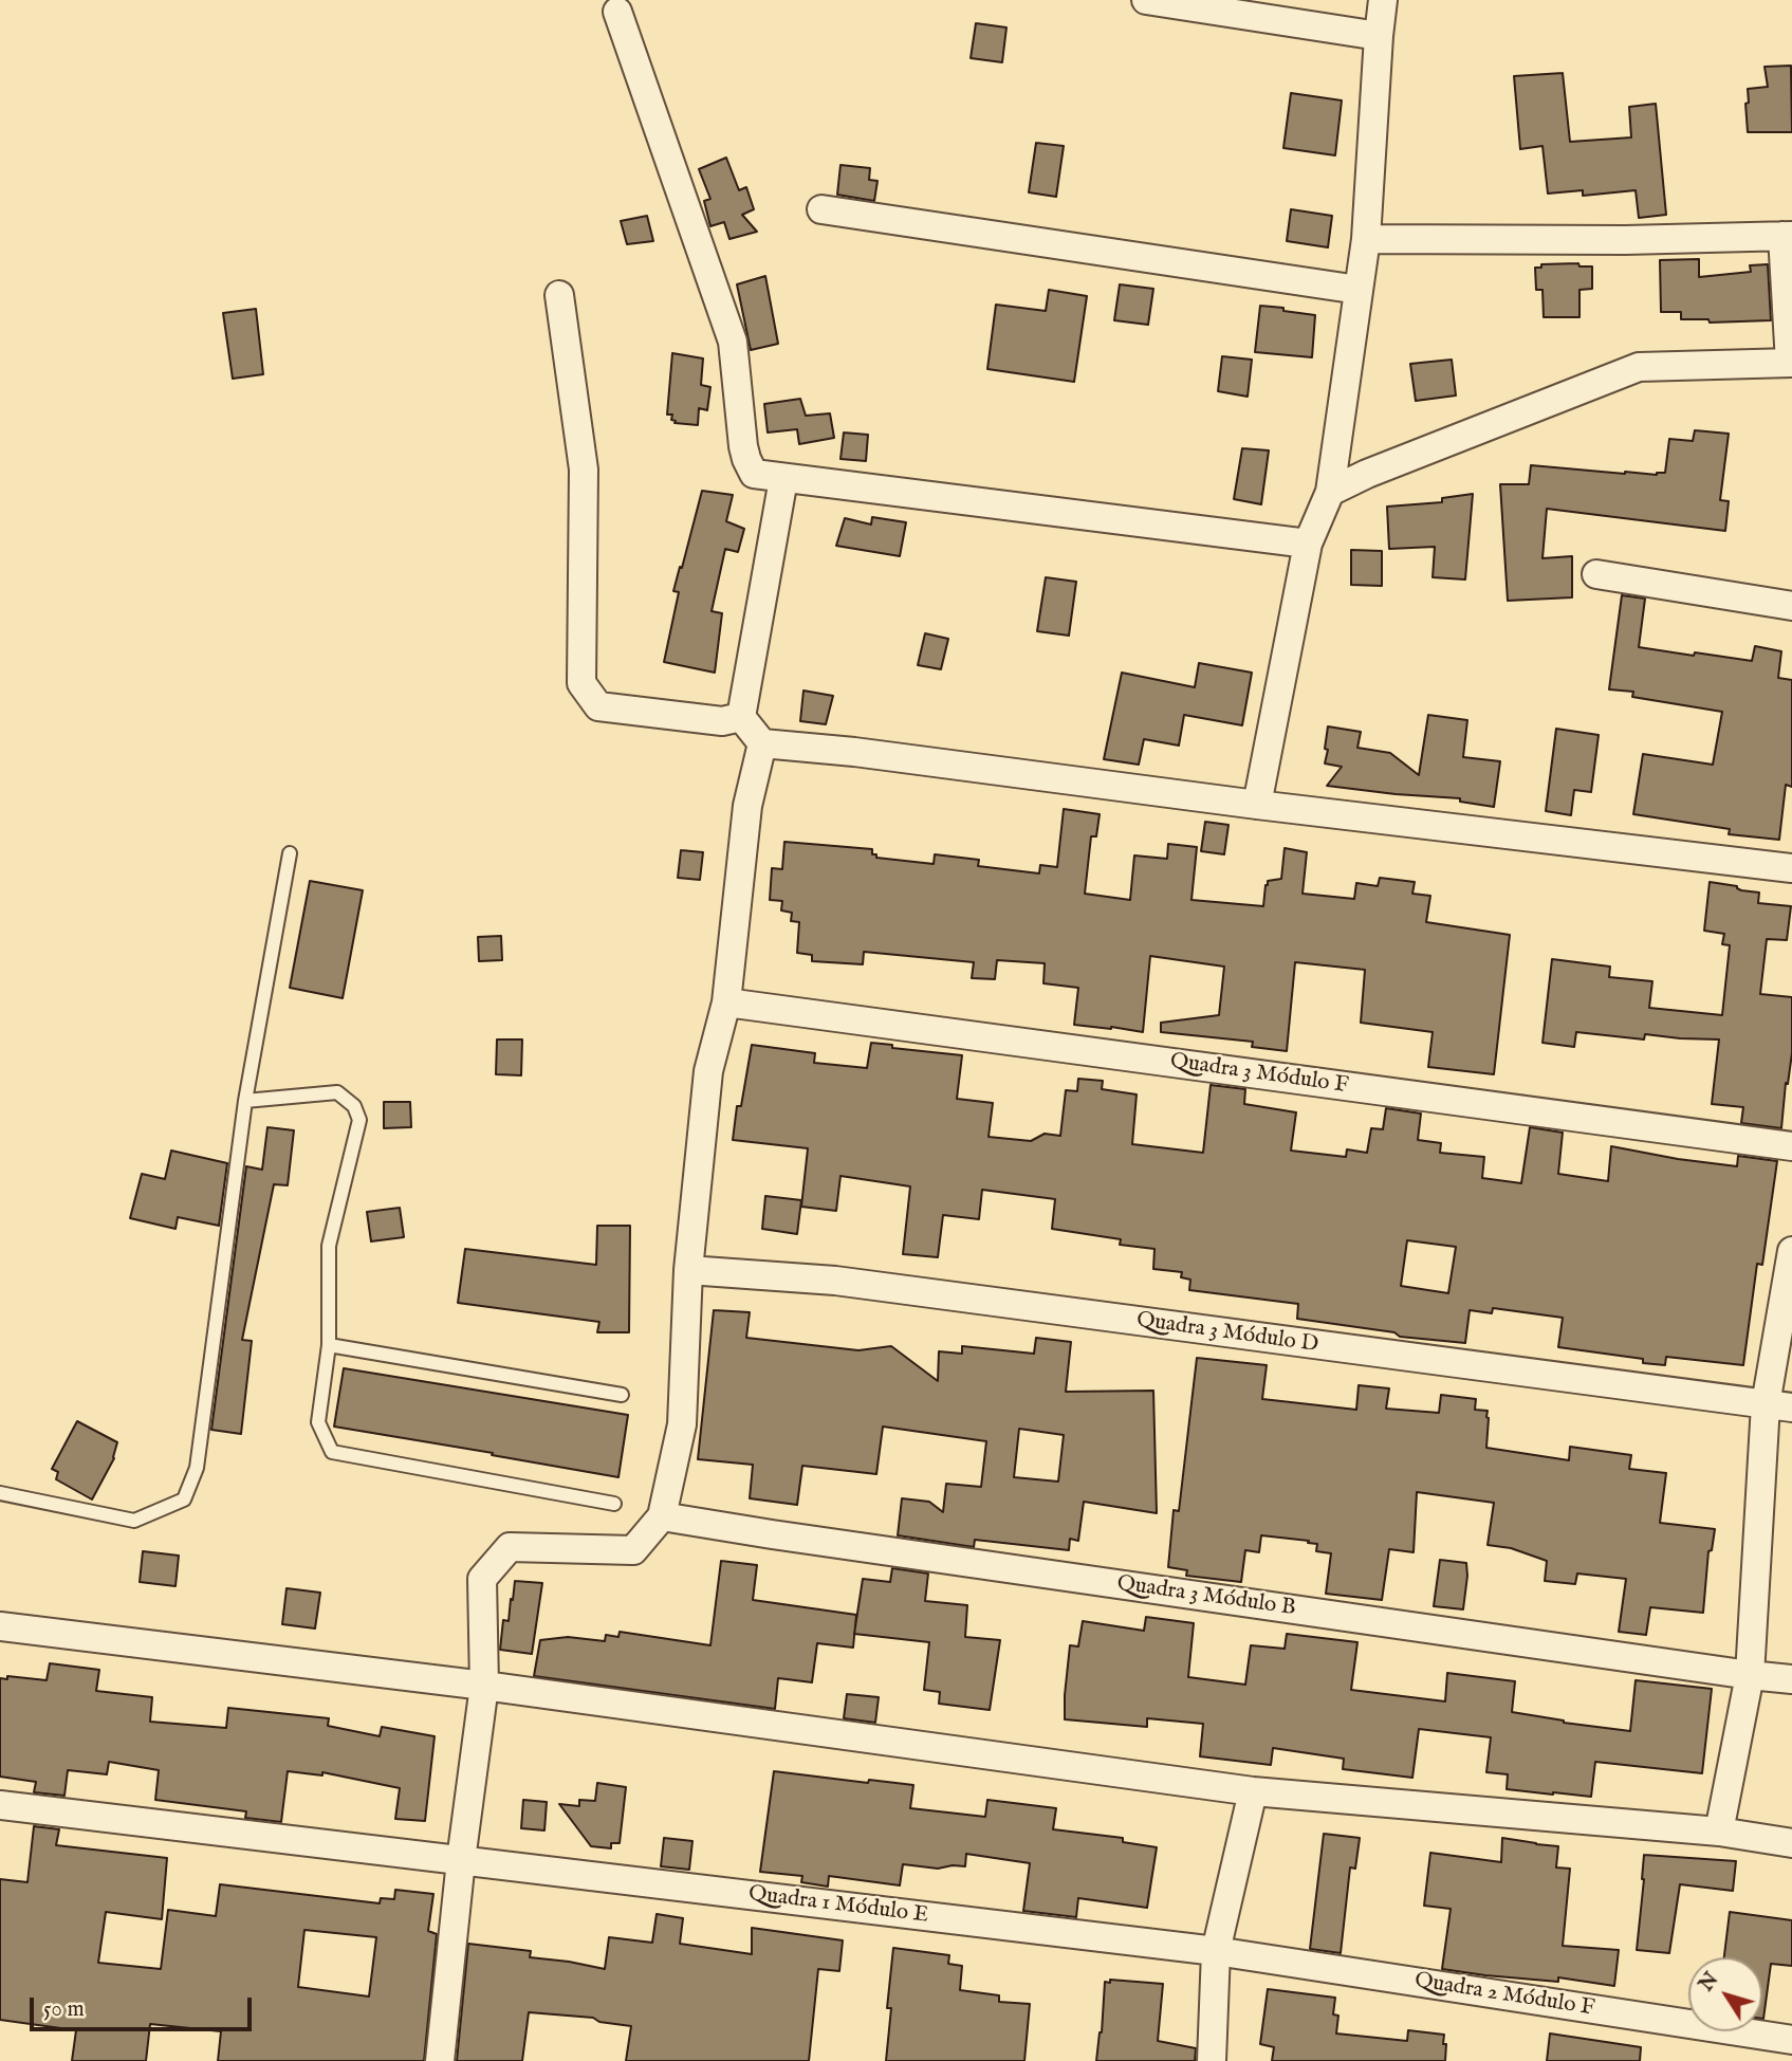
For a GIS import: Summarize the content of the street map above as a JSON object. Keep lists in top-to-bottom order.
{
  "streets": {
    "street": [
      "Quadra 3 Módulo F",
      "Quadra 3 Módulo D",
      "Quadra 3 Módulo B",
      "Quadra 1 Módulo E",
      "Quadra 2 Módulo F"
    ]
  },
  "crossings": [
    ["Quadra 1 Módulo E", "Quadra 2 Módulo F"]
  ],
  "scale_bar": "50 m",
  "north": "top left"
}
